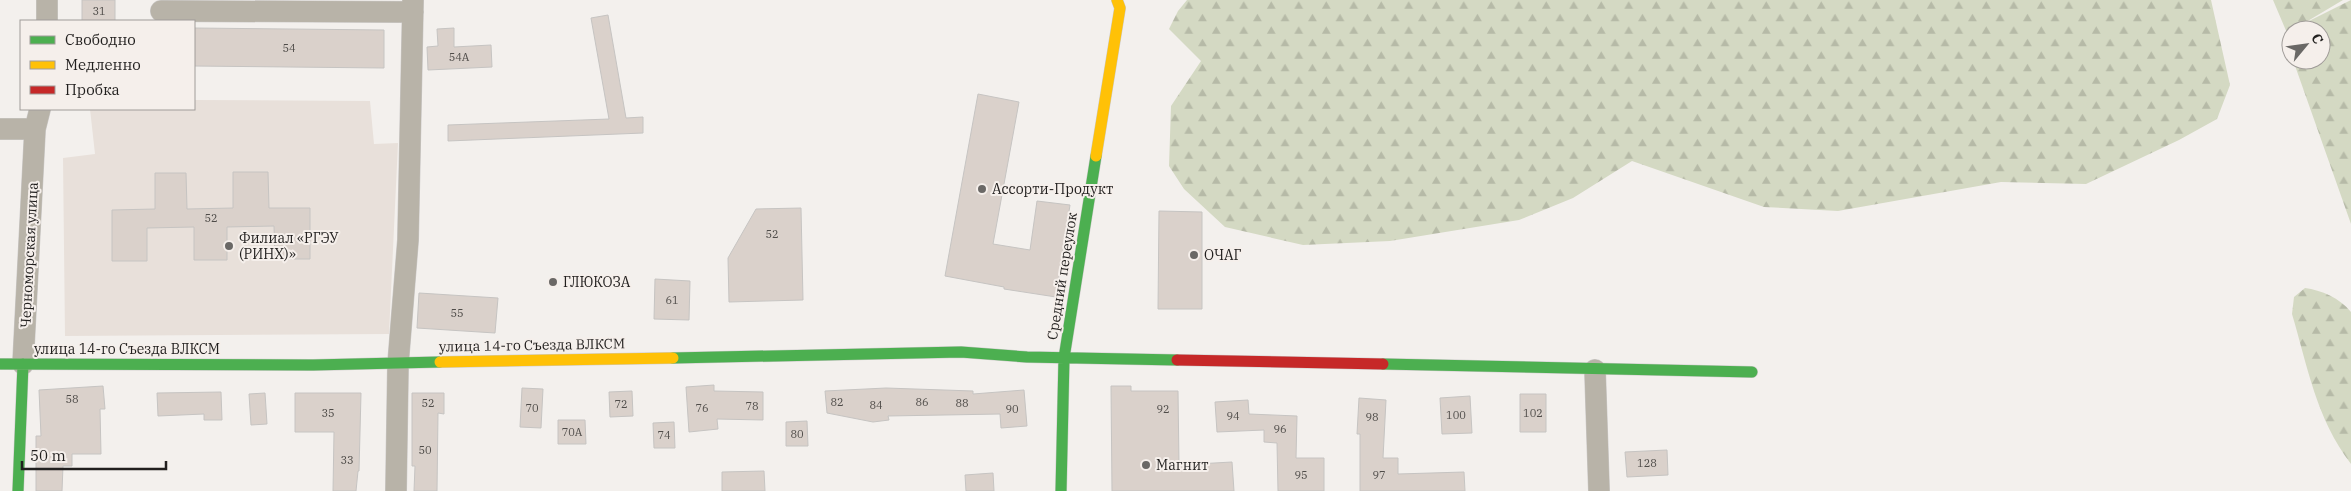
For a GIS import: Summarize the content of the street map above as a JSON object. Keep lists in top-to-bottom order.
{
  "streets": {
    "street": ["Черноморская улица", "Средний переулок", "улица 14-го Съезда ВЛКСМ"]
  },
  "crossings": [
    ["Черноморская улица", "улица 14-го Съезда ВЛКСМ"],
    ["Средний переулок", "улица 14-го Съезда ВЛКСМ"]
  ],
  "places": [
    "Ассорти-Продукт",
    "Филиал «РГЭУ (РИНХ)»",
    "ОЧАГ",
    "ГЛЮКОЗА",
    "Магнит"
  ],
  "house_numbers": [
    "31",
    "54",
    "54А",
    "52",
    "52",
    "61",
    "55",
    "58",
    "82",
    "86",
    "52",
    "88",
    "72",
    "84",
    "78",
    "70",
    "76",
    "90",
    "92",
    "35",
    "102",
    "100",
    "94",
    "98",
    "96",
    "70А",
    "80",
    "74",
    "50",
    "33",
    "128",
    "95",
    "97"
  ],
  "legend": ["Свободно", "Медленно", "Пробка"],
  "scale_bar": "50 m",
  "north": "top right"
}
